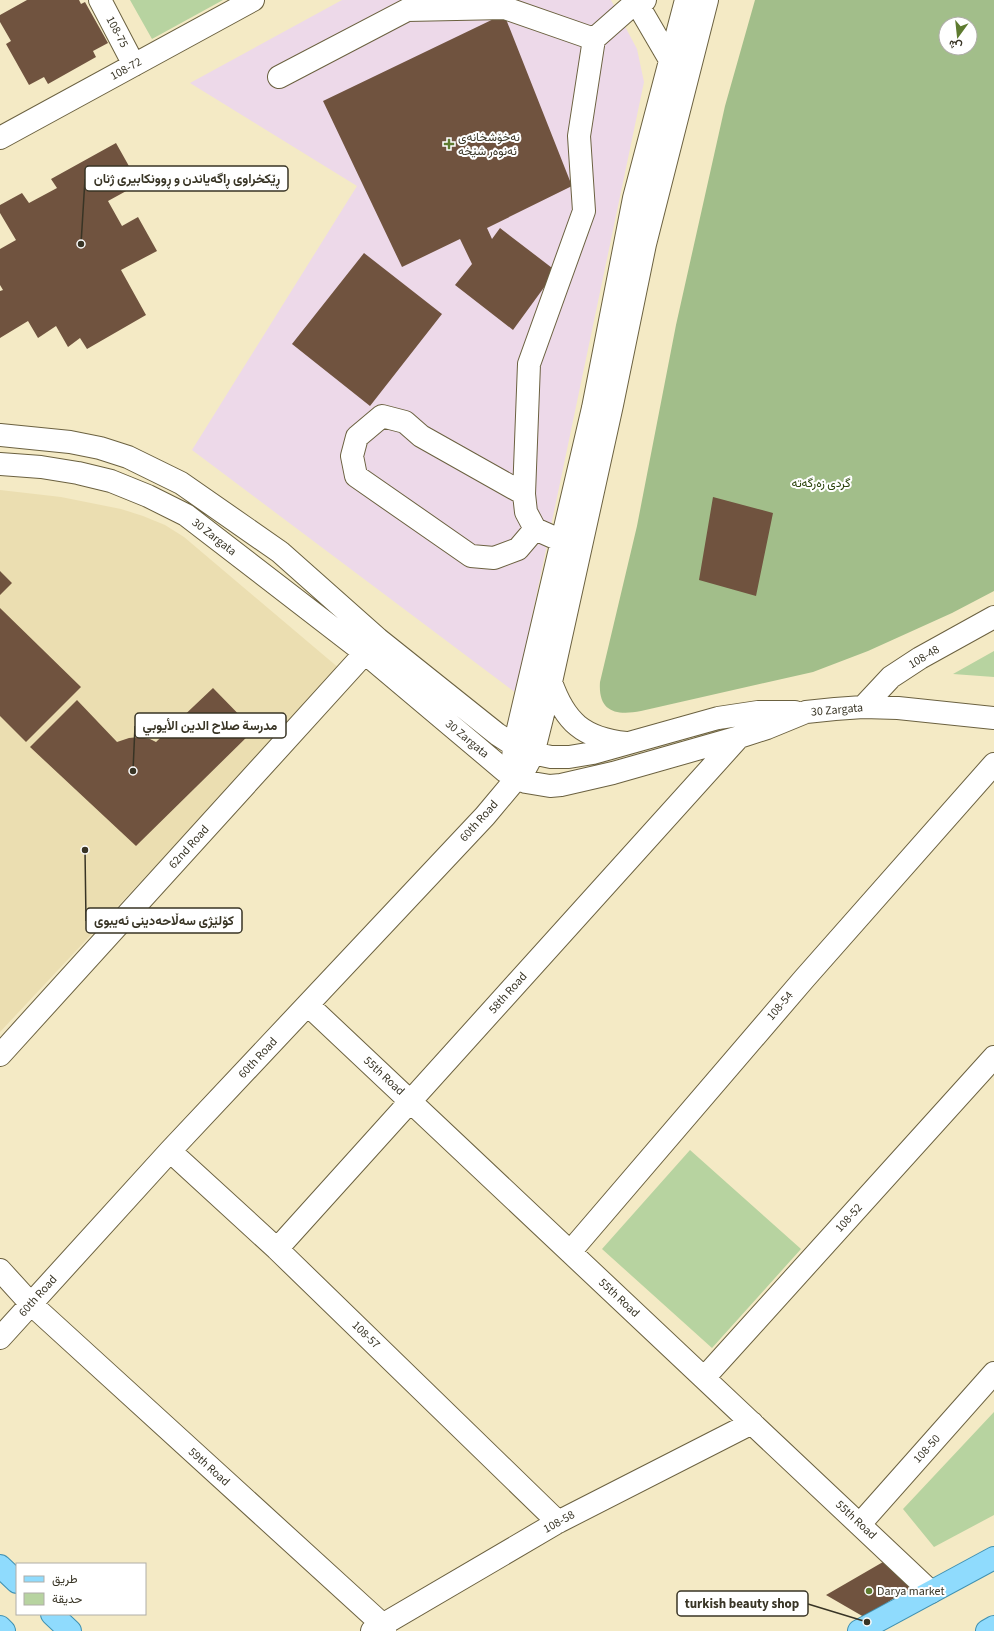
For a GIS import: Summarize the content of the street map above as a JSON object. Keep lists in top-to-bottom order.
{
  "streets": {
    "street": [
      "108-75",
      "108-72",
      "30 Zargata",
      "108-48",
      "60th Road",
      "62nd Road",
      "58th Road",
      "108-54",
      "55th Road",
      "108-52",
      "108-57",
      "108-50",
      "59th Road",
      "108-58"
    ]
  },
  "crossings": [
    ["108-75", "108-72"],
    ["30 Zargata", "108-48"],
    ["30 Zargata", "60th Road"],
    ["30 Zargata", "62nd Road"],
    ["30 Zargata", "58th Road"],
    ["60th Road", "55th Road"],
    ["60th Road", "108-57"],
    ["60th Road", "59th Road"],
    ["58th Road", "55th Road"],
    ["58th Road", "108-57"],
    ["108-54", "55th Road"],
    ["55th Road", "108-52"],
    ["55th Road", "108-50"],
    ["55th Road", "108-58"],
    ["108-57", "108-58"],
    ["59th Road", "108-58"]
  ],
  "parks": ["گردی زەرگەتە"],
  "places": {
    "health": ["نەخۆشخانەی ئەنوەر شێخە"],
    "other": [
      "ڕێکخراوی ڕاگەیاندن و ڕوونکابیری ژنان",
      "مدرسة صلاح الدين الأيوبي",
      "کۆلێژی سەڵاحەدینی ئەیبوی",
      "Darya market",
      "turkish beauty shop"
    ]
  },
  "legend": ["طريق", "حديقة"],
  "north": "bottom"
}
